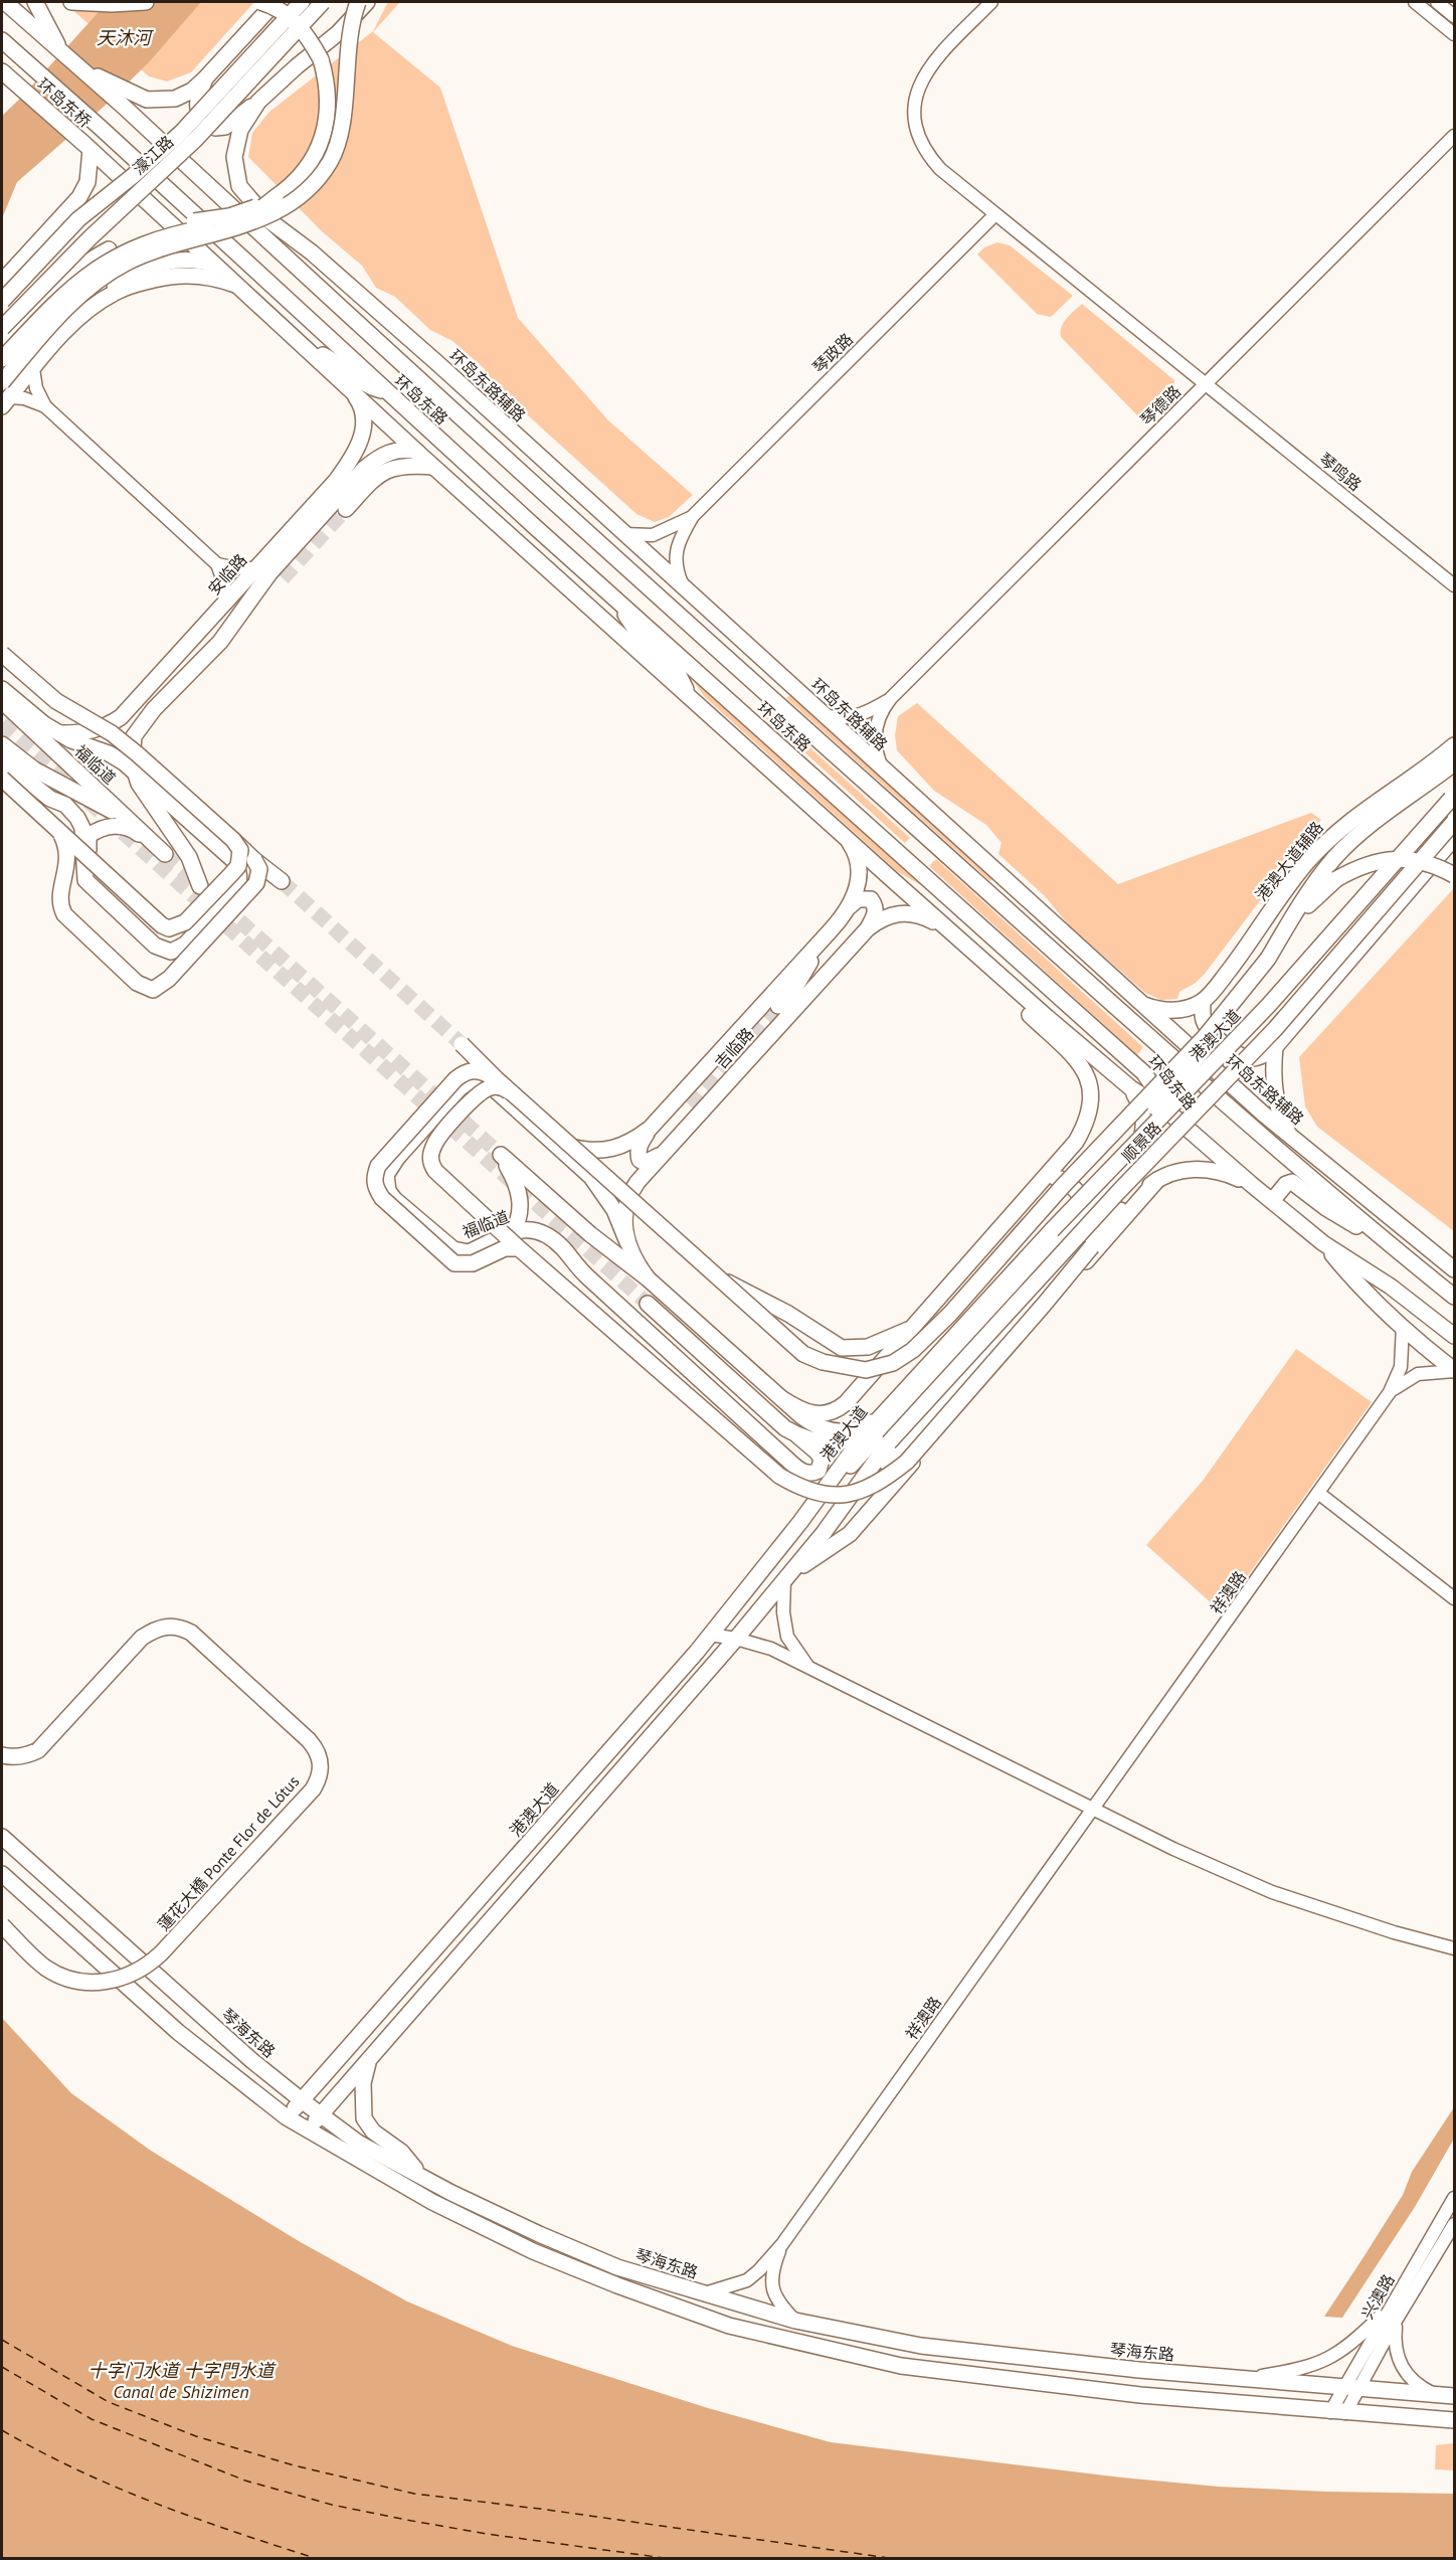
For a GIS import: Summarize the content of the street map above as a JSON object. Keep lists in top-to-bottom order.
{
  "streets": {
    "main road": [
      "环岛东桥",
      "濠江路",
      "环岛东路辅路",
      "环岛东路",
      "安临路",
      "福临道",
      "港澳大道辅路",
      "港澳大道",
      "吉临路",
      "顺景路",
      "蓮花大橋 Ponte Flor de Lótus",
      "琴海东路"
    ],
    "street": [
      "琴政路",
      "琴德路",
      "琴鸣路",
      "祥澳路",
      "兴澳路"
    ]
  },
  "crossings": [
    ["环岛东桥", "环岛东路"],
    ["环岛东路辅路", "环岛东路"],
    ["环岛东路辅路", "琴德路"],
    ["琴德路", "琴鸣路"],
    ["福临道", "港澳大道"],
    ["福临道", "吉临路"],
    ["港澳大道", "琴海东路"],
    ["祥澳路", "琴海东路"],
    ["琴海东路", "兴澳路"]
  ],
  "water": ["天沐河", "十字门水道 十字門水道 Canal de Shizimen"]
}
